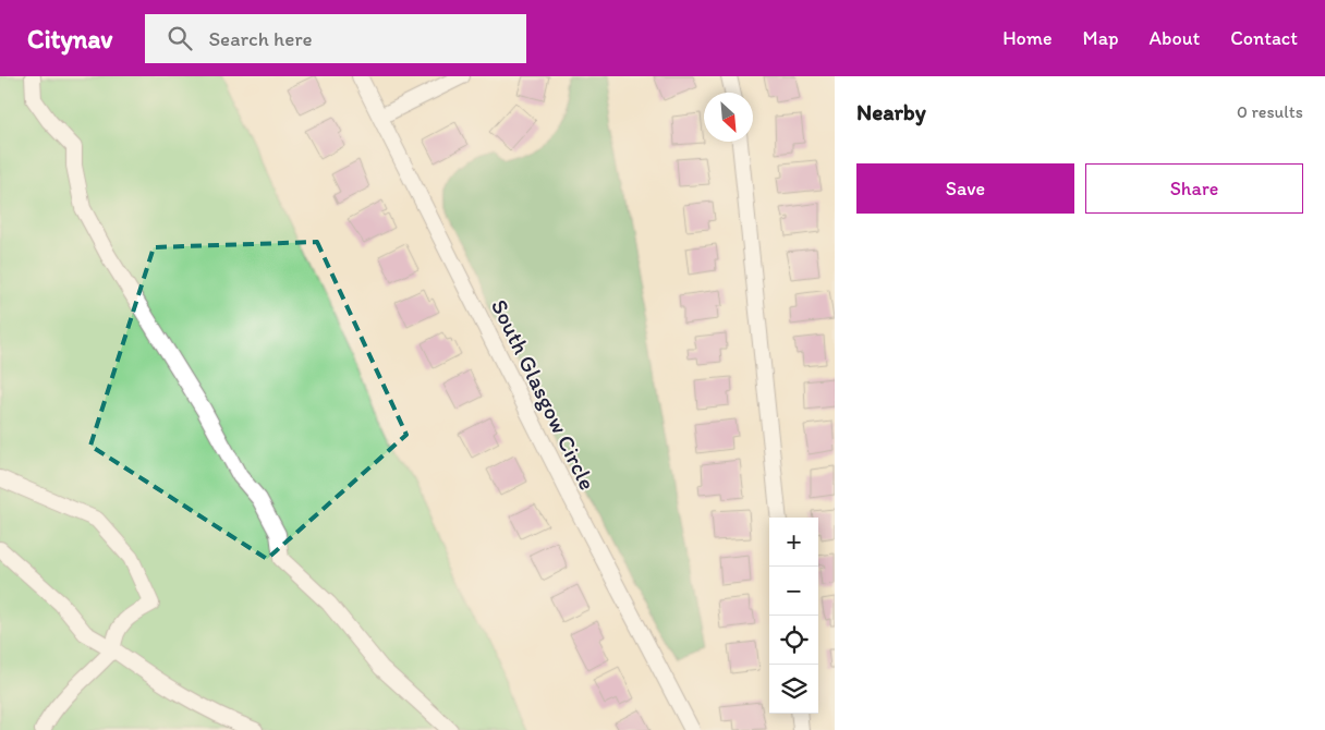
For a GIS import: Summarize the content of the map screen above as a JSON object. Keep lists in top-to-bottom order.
{
  "streets": {
    "street": ["South Glasgow Circle"]
  },
  "north": "bottom right",
  "page": {
    "header": "Citynav",
    "search": "Search here",
    "nav": [
      "Home",
      "Map",
      "About",
      "Contact"
    ],
    "heading": ["Nearby", "0 results"],
    "buttons": ["Save", "Share"],
    "map_buttons": ["+", "−"]
  }
}
